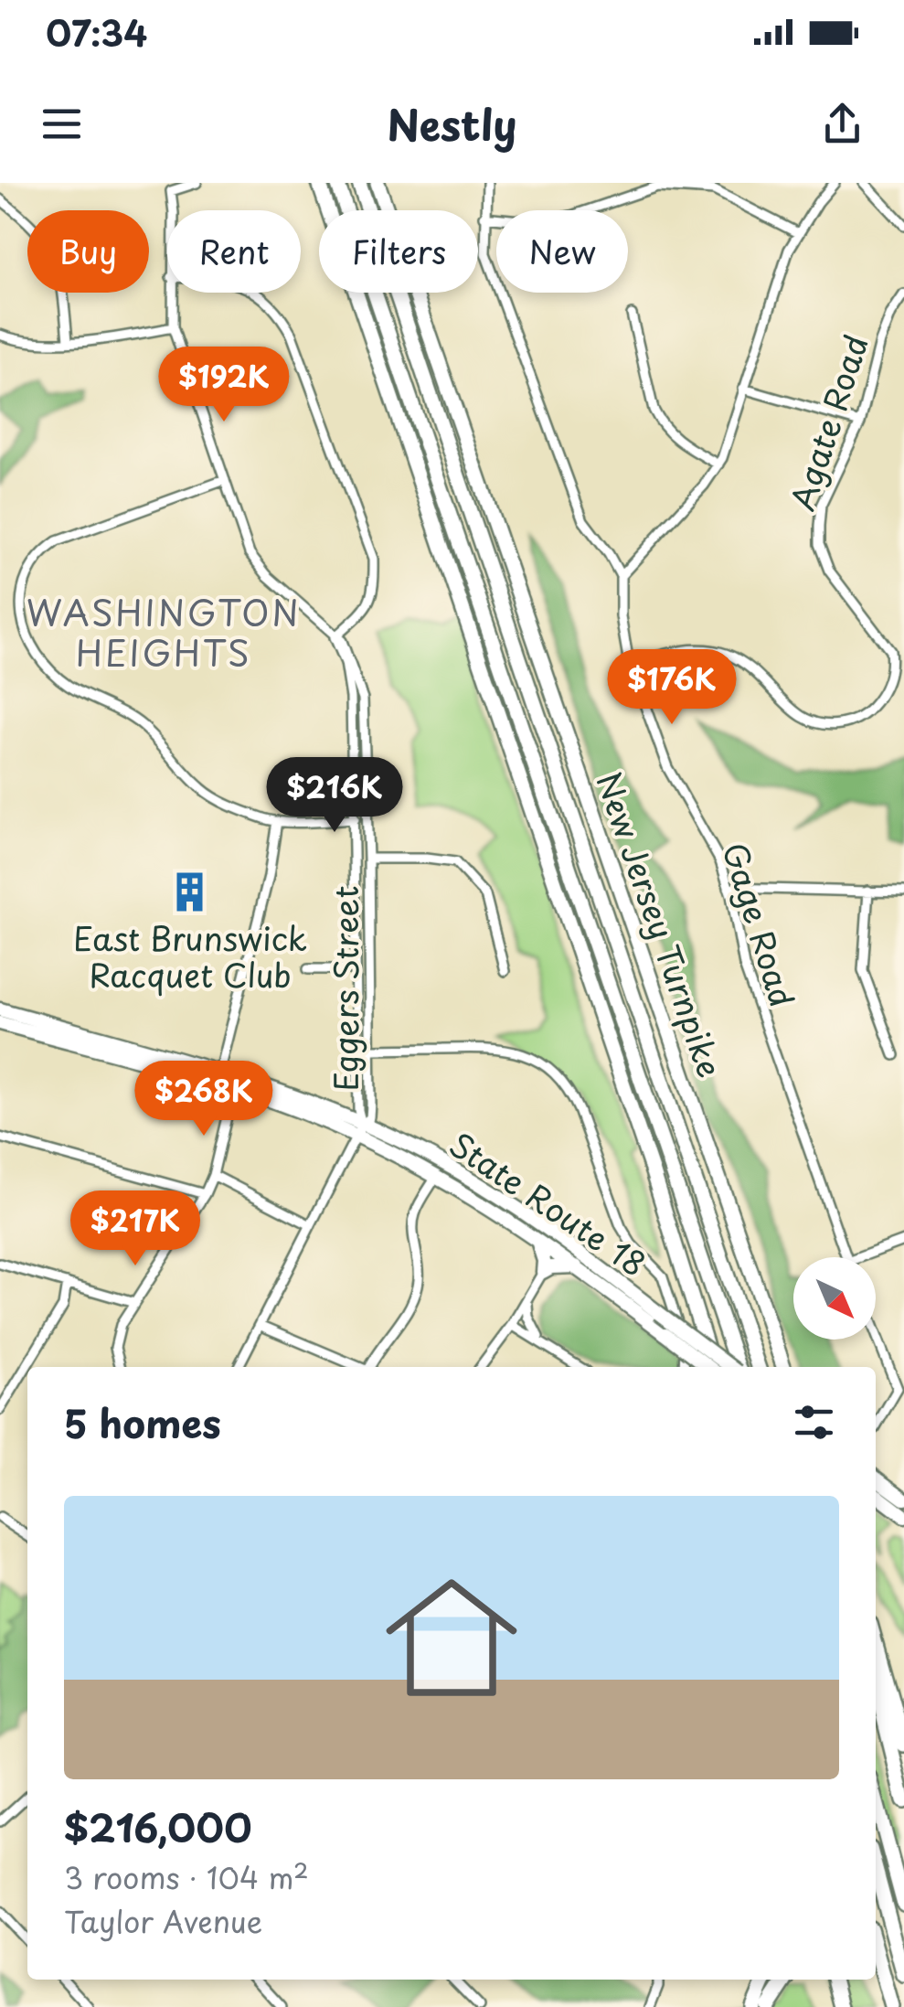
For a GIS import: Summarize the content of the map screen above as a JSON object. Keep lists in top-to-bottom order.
{
  "streets": {
    "highway": ["New Jersey Turnpike", "State Route 18"],
    "street": ["Agate Road", "Gage Road", "Eggers Street"]
  },
  "crossings": [
    ["Agate Road", "Gage Road"],
    ["Eggers Street", "State Route 18"]
  ],
  "districts": ["WASHINGTON HEIGHTS"],
  "places": {
    "building": ["East Brunswick Racquet Club"]
  },
  "north": "bottom right",
  "page": {
    "status": "07:34",
    "header": "Nestly",
    "chip": [
      "Buy",
      "Rent",
      "Filters",
      "New"
    ],
    "price": [
      "$192K",
      "$176K",
      "$216K",
      "$268K",
      "$217K"
    ],
    "heading": "5 homes",
    "list": [
      {
        "name": "$216,000",
        "note": "3 rooms · 104 m² · Taylor Avenue"
      }
    ]
  }
}
